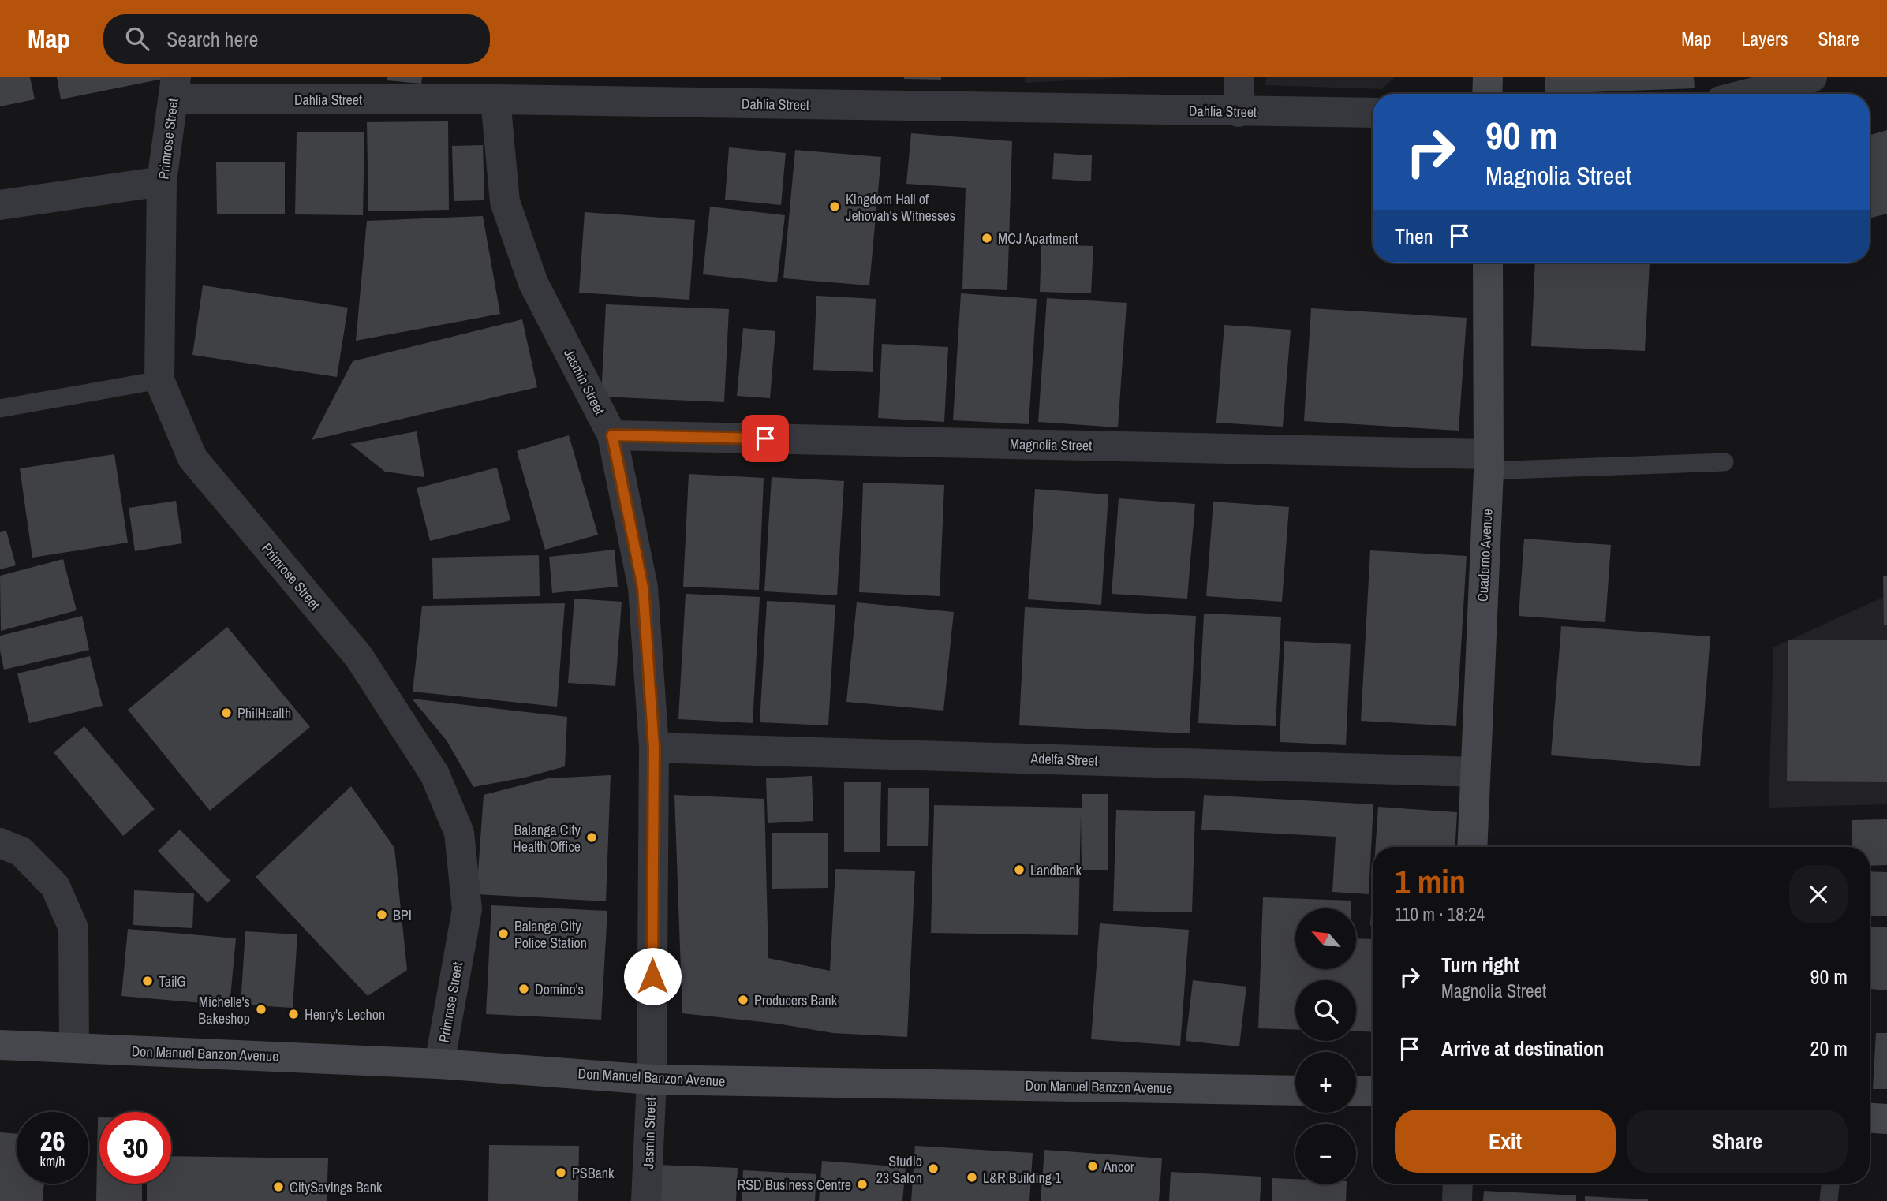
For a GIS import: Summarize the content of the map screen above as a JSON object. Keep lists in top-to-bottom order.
{
  "streets": {
    "main road": ["Cuaderno Avenue", "Don Manuel Banzon Avenue"],
    "street": [
      "Dahlia Street",
      "Primrose Street",
      "Jasmin Street",
      "Magnolia Street",
      "Adelfa Street"
    ]
  },
  "crossings": [
    ["Dahlia Street", "Primrose Street"],
    ["Dahlia Street", "Jasmin Street"],
    ["Primrose Street", "Don Manuel Banzon Avenue"],
    ["Jasmin Street", "Magnolia Street"],
    ["Jasmin Street", "Adelfa Street"],
    ["Jasmin Street", "Don Manuel Banzon Avenue"],
    ["Magnolia Street", "Cuaderno Avenue"],
    ["Cuaderno Avenue", "Adelfa Street"]
  ],
  "places": [
    "Kingdom Hall of Jehovah's Witnesses",
    "MCJ Apartment",
    "PhilHealth",
    "Balanga City Health Office",
    "Landbank",
    "BPI",
    "Balanga City Police Station",
    "TailG",
    "Domino's",
    "Producers Bank",
    "Michelle's Bakeshop",
    "Henry's Lechon",
    "Ancor",
    "Studio 23 Salon",
    "PSBank",
    "L&R Building 1",
    "RSD Business Centre",
    "CitySavings Bank"
  ],
  "north": "top left",
  "page": {
    "header": "Map",
    "search": "Search here",
    "nav": ["Map", "Layers", "Share"],
    "turn": ["90 m", "Magnolia Street"],
    "then": "Then",
    "heading": ["1 min", "110 m · 18:24"],
    "map_buttons": ["+", "−"],
    "list": [
      {
        "name": "Turn right",
        "note": "Magnolia Street",
        "value": "90 m"
      },
      {
        "name": "Arrive at destination",
        "value": "20 m"
      }
    ],
    "buttons": ["Exit", "Share"],
    "speed": "26 km/h",
    "limit": "30"
  }
}
